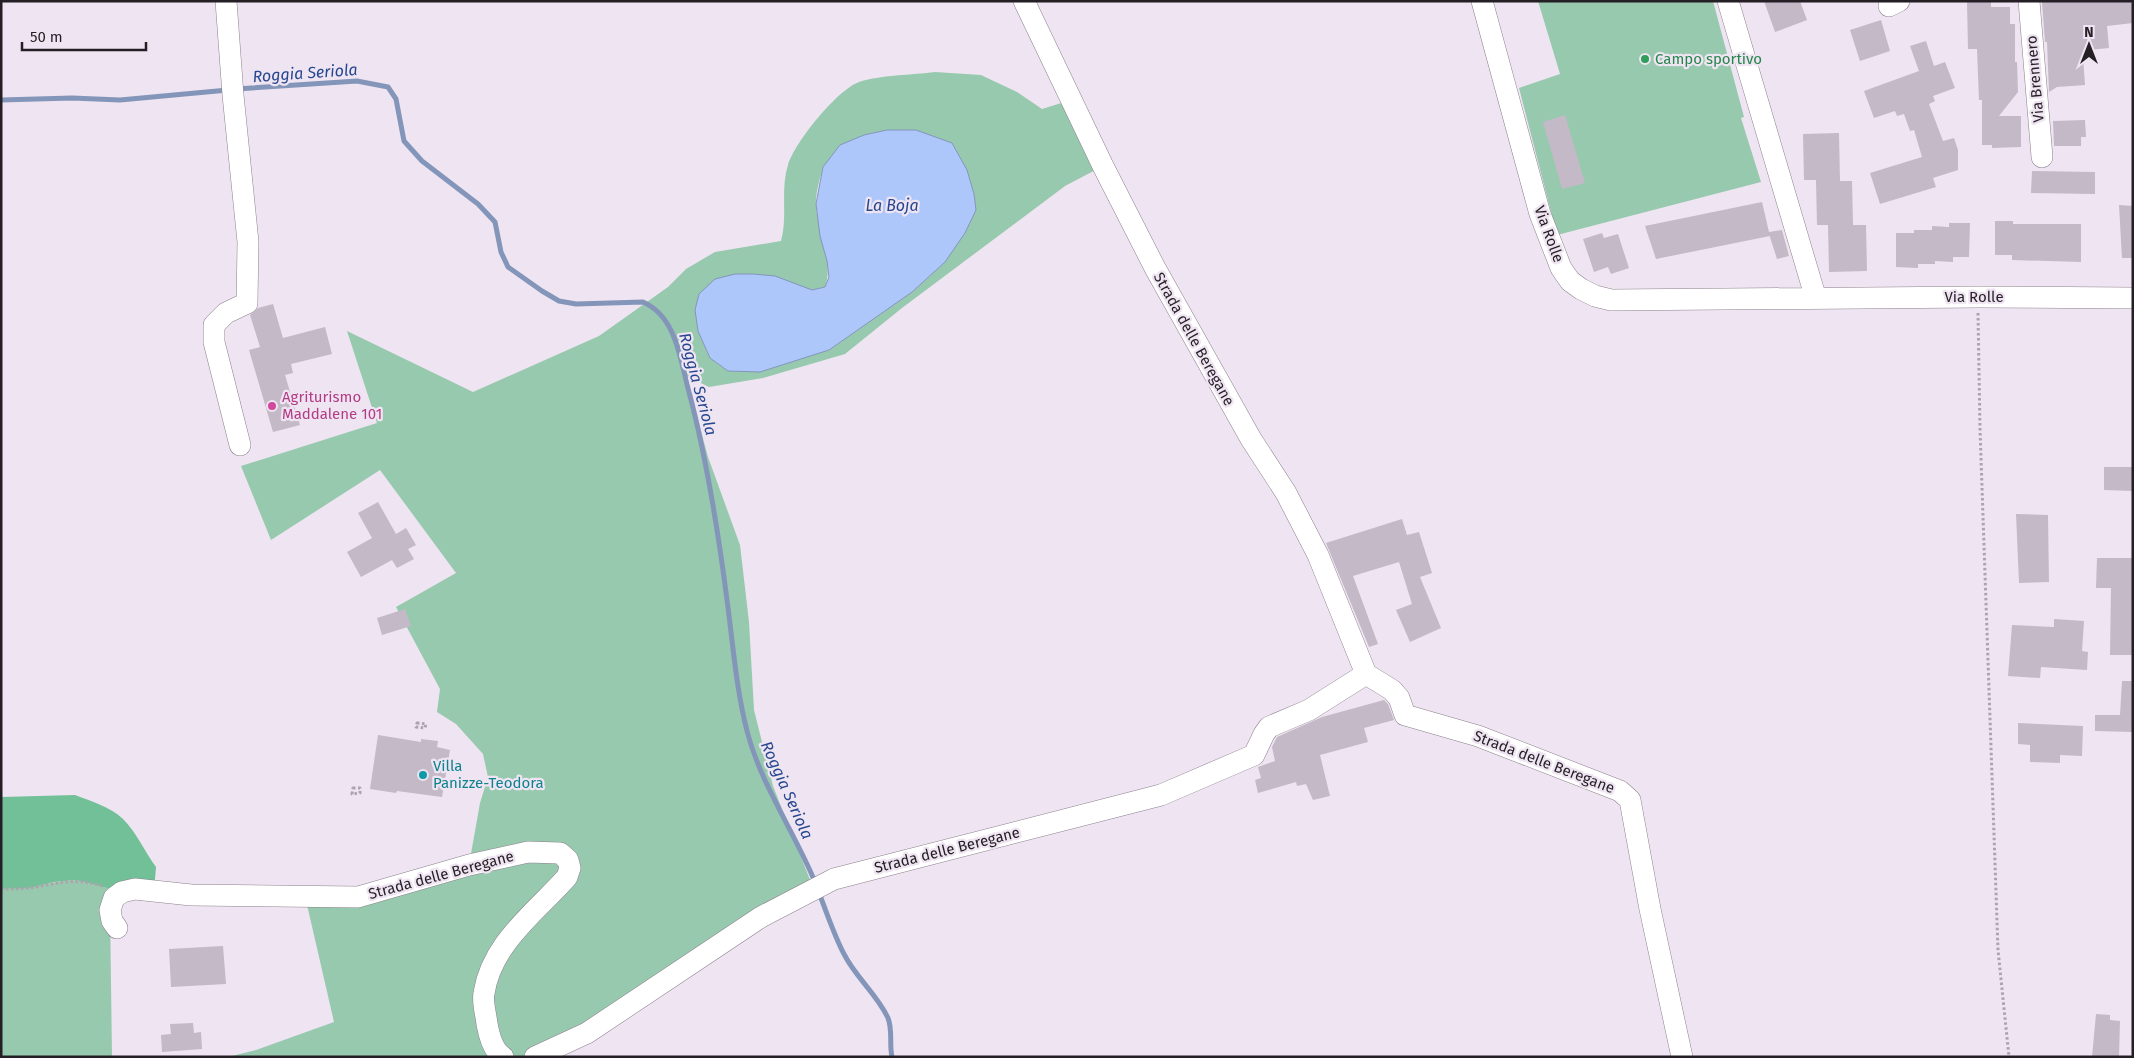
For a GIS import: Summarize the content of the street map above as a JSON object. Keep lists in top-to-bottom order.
{
  "streets": {
    "street": ["Via Brennero", "Via Rolle", "Strada delle Beregane"]
  },
  "water": ["Roggia Seriola", "La Boja"],
  "places": ["Campo sportivo", "Agriturismo Maddalene 101", "Villa Panizze-Teodora"],
  "scale_bar": "50 m",
  "north": "top"
}
